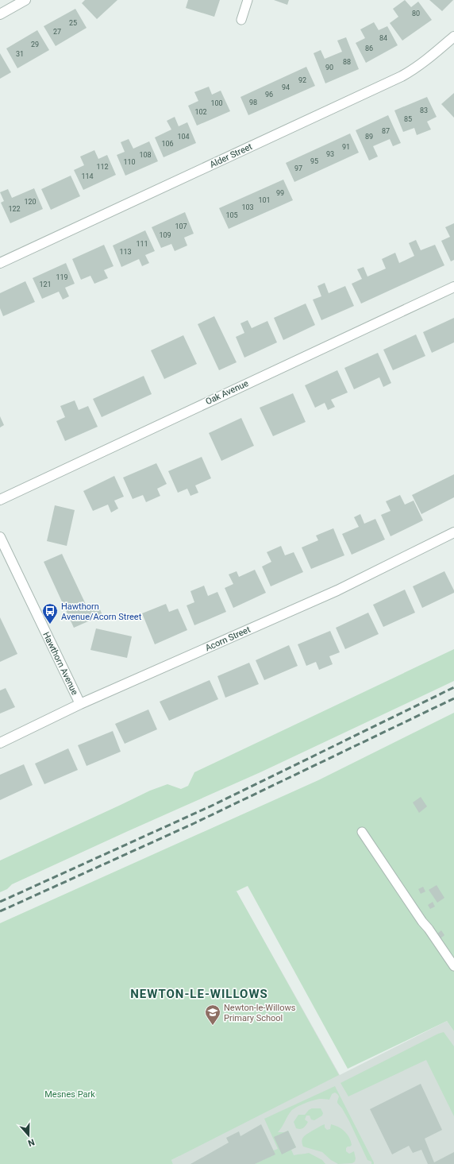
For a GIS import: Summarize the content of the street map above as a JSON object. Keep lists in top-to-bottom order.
{
  "streets": {
    "street": [
      "Alder Street",
      "Oak Avenue",
      "Acorn Street",
      "Hawthorn Avenue"
    ]
  },
  "crossings": [
    ["Acorn Street", "Hawthorn Avenue"]
  ],
  "districts": ["NEWTON-LE-WILLOWS"],
  "parks": ["Mesnes Park"],
  "places": {
    "bus stop": ["Hawthorn Avenue/Acorn Street"],
    "school or university": ["Newton-le-Willows Primary School"]
  },
  "house_numbers": [
    "80",
    "25",
    "27",
    "84",
    "29",
    "86",
    "31",
    "88",
    "90",
    "92",
    "94",
    "96",
    "98",
    "100",
    "83",
    "102",
    "85",
    "87",
    "104",
    "89",
    "106",
    "91",
    "93",
    "108",
    "95",
    "110",
    "112",
    "97",
    "114",
    "99",
    "101",
    "120",
    "103",
    "122",
    "105",
    "107",
    "109",
    "111",
    "113",
    "119",
    "121"
  ],
  "north": "bottom"
}
